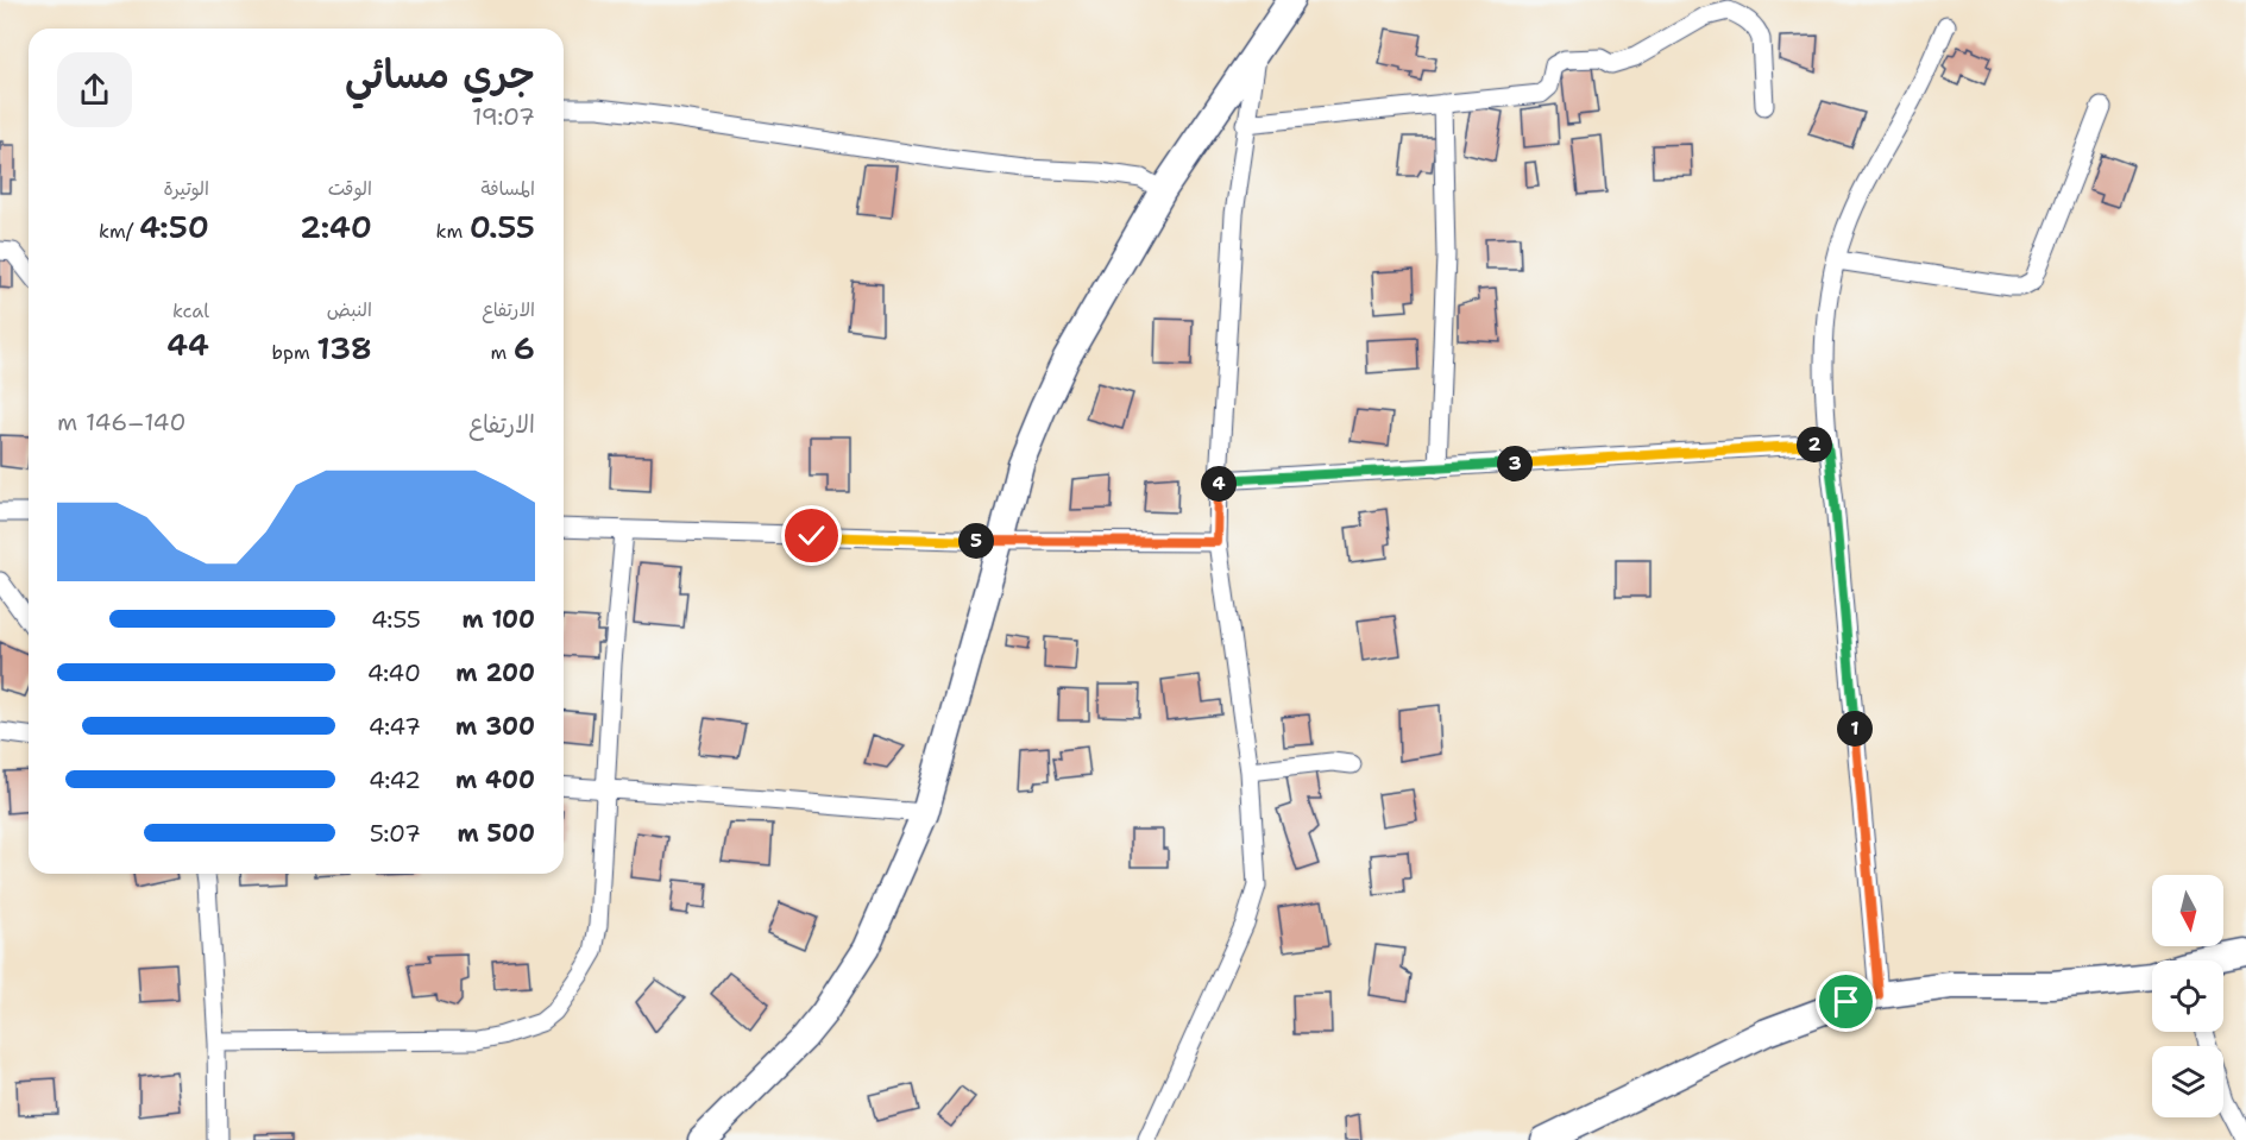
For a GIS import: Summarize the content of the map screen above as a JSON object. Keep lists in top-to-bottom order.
{
  "north": "bottom",
  "page": {
    "heading": ["جري مسائي", "19:07"],
    "stats": [
      ["المسافة", "0.55 km"],
      ["الوقت", "2:40"],
      ["الوتيرة", "4:50 /km"],
      ["الارتفاع", "6 m"],
      ["النبض", "138 bpm"],
      ["kcal", "44"]
    ],
    "chart": ["الارتفاع", "140–146 m"],
    "pins": [
      "2",
      "3",
      "4",
      "5",
      "1"
    ],
    "list": [
      {
        "name": "100 m",
        "note": "4:55"
      },
      {
        "name": "200 m",
        "note": "4:40"
      },
      {
        "name": "300 m",
        "note": "4:47"
      },
      {
        "name": "400 m",
        "note": "4:42"
      },
      {
        "name": "500 m",
        "note": "5:07"
      }
    ]
  }
}
